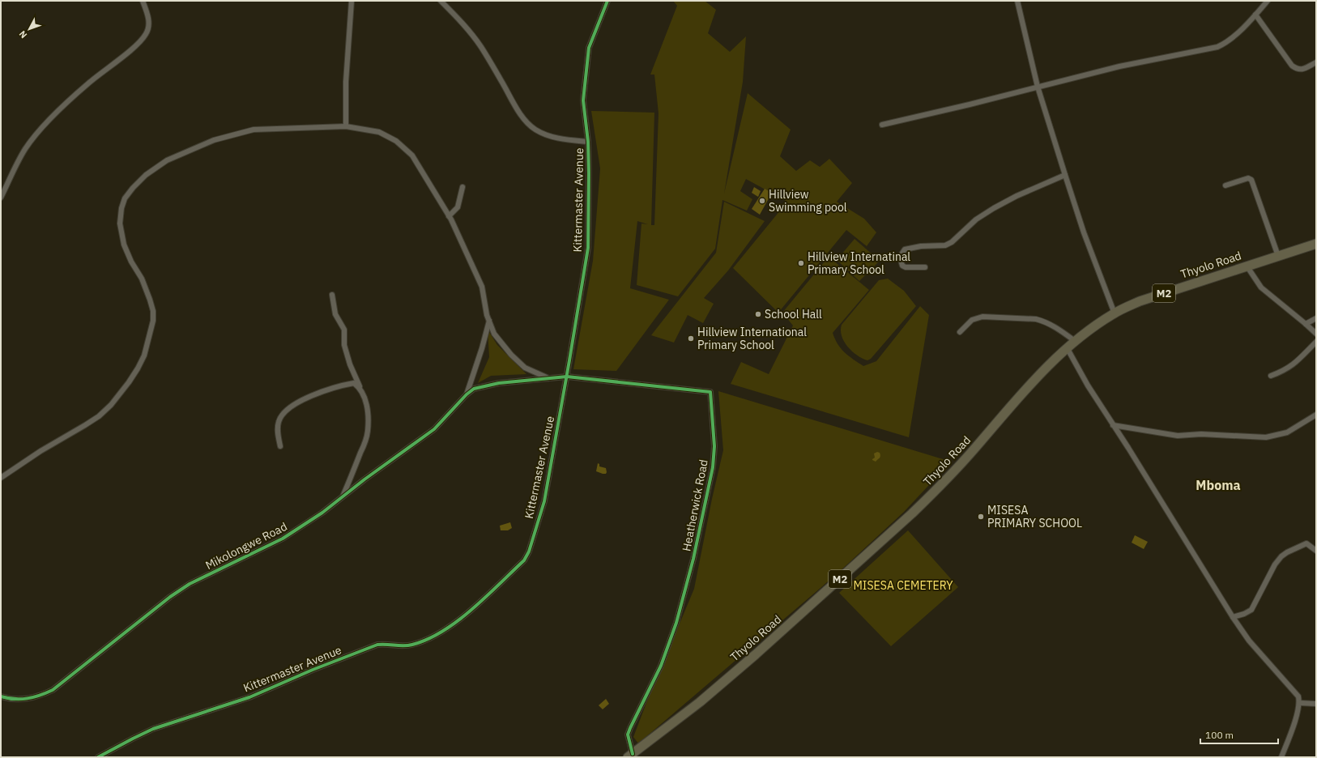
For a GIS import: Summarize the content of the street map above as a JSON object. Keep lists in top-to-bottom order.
{
  "streets": {
    "highway": ["Thyolo Road", "M2"],
    "street": ["Kittermaster Avenue", "Heatherwick Road", "Mikolongwe Road"]
  },
  "crossings": [
    ["Kittermaster Avenue", "Heatherwick Road"],
    ["Kittermaster Avenue", "Mikolongwe Road"],
    ["Thyolo Road", "Heatherwick Road"],
    ["Heatherwick Road", "Mikolongwe Road"]
  ],
  "districts": ["Mboma"],
  "parks": ["MISESA CEMETERY"],
  "places": [
    "Hillview Swimming pool",
    "Hillview Internatinal Primary School",
    "School Hall",
    "Hillview International Primary School",
    "MISESA PRIMARY SCHOOL"
  ],
  "scale_bar": "100 m",
  "north": "bottom left"
}
